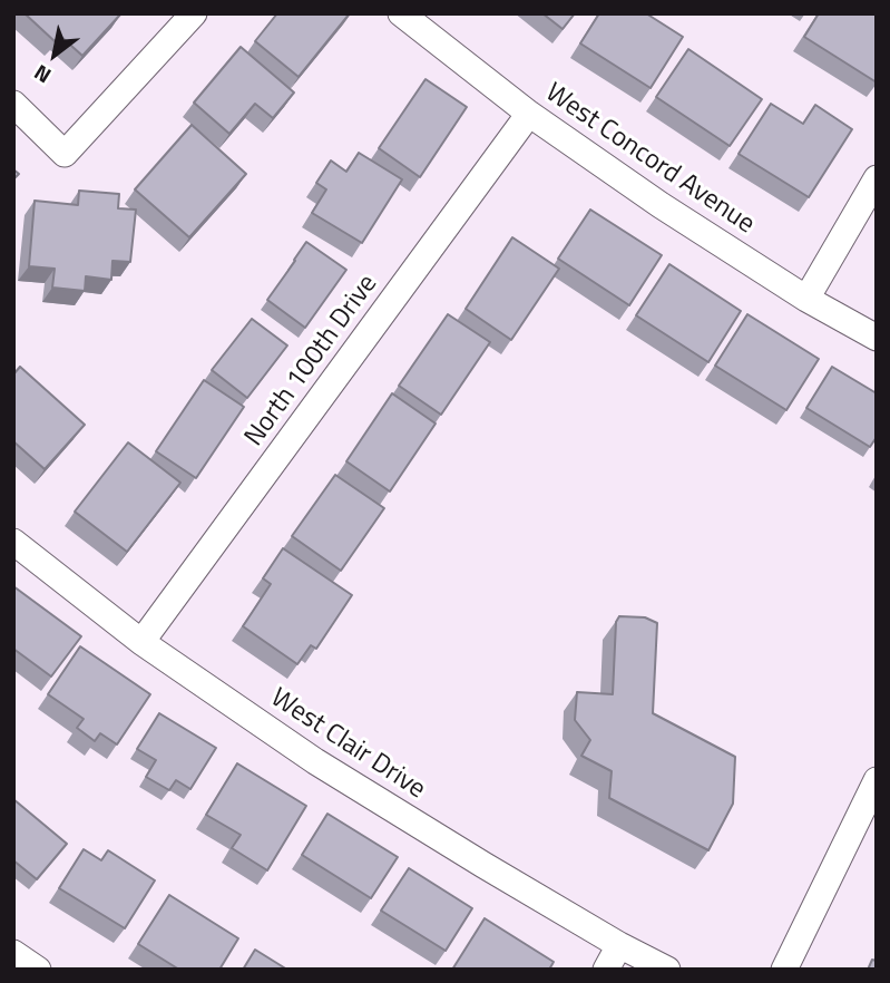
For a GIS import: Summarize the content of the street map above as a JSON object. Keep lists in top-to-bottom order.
{
  "streets": {
    "street": ["West Concord Avenue", "North 100th Drive", "West Clair Drive"]
  },
  "crossings": [
    ["West Concord Avenue", "North 100th Drive"],
    ["North 100th Drive", "West Clair Drive"]
  ],
  "north": "bottom left"
}
